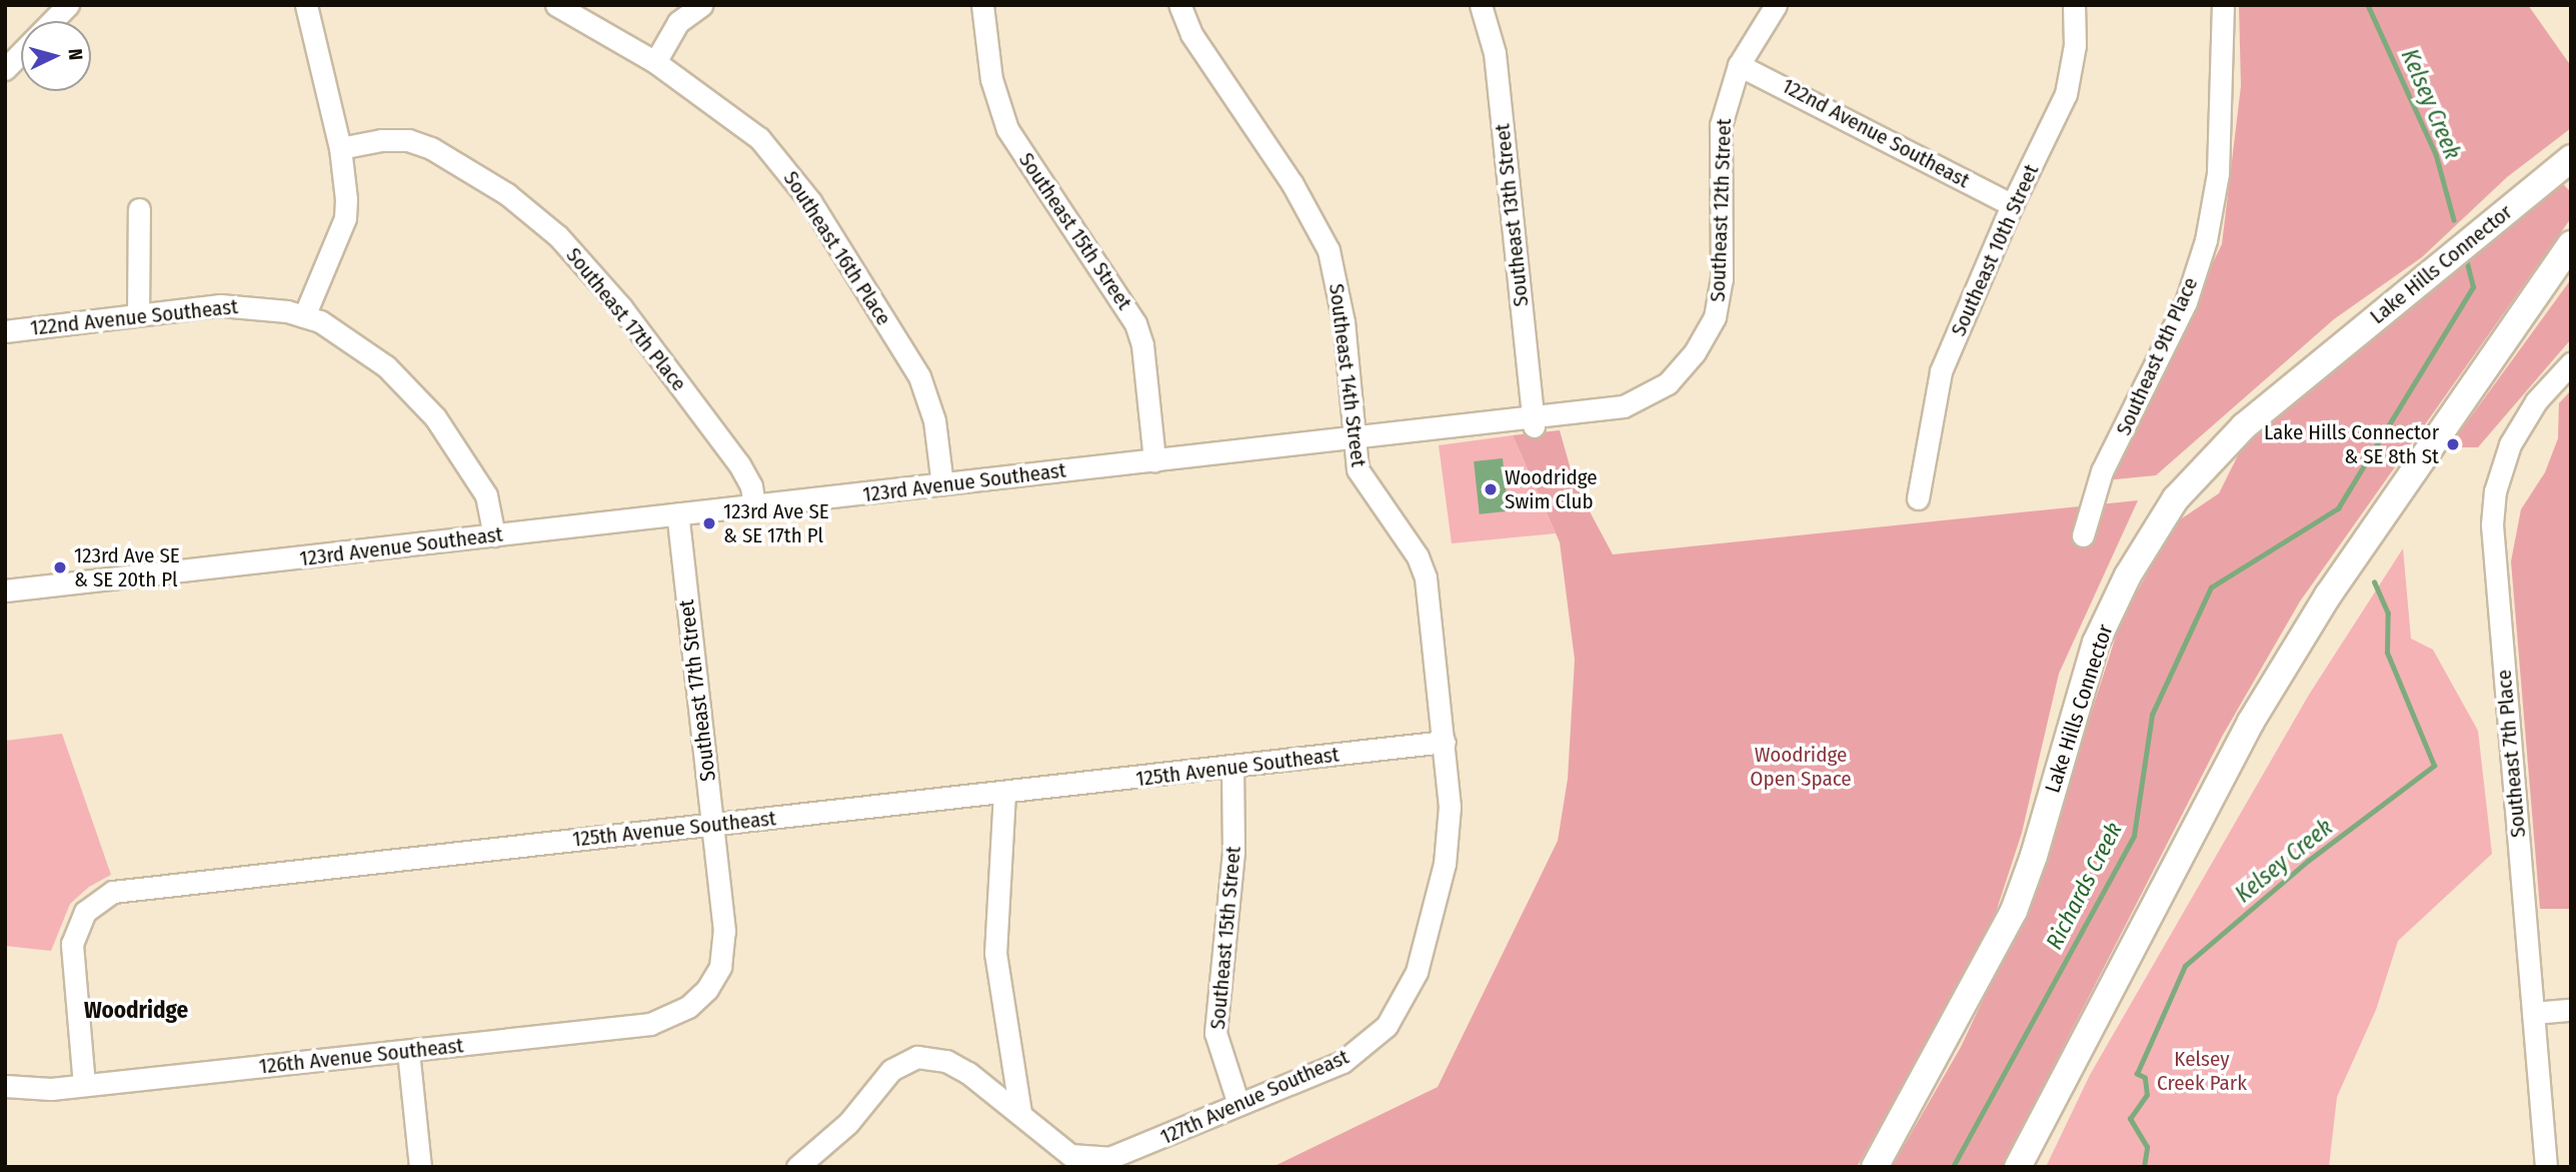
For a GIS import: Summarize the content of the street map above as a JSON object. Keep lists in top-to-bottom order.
{
  "streets": {
    "main road": ["Lake Hills Connector"],
    "street": [
      "122nd Avenue Southeast",
      "Southeast 12th Street",
      "Southeast 13th Street",
      "Southeast 15th Street",
      "Southeast 16th Place",
      "Southeast 10th Street",
      "Southeast 17th Place",
      "Southeast 9th Place",
      "Southeast 14th Street",
      "123rd Avenue Southeast",
      "Southeast 17th Street",
      "Southeast 7th Place",
      "125th Avenue Southeast",
      "126th Avenue Southeast",
      "127th Avenue Southeast"
    ]
  },
  "crossings": [
    ["122nd Avenue Southeast", "Southeast 12th Street"],
    ["122nd Avenue Southeast", "Southeast 10th Street"],
    ["122nd Avenue Southeast", "123rd Avenue Southeast"],
    ["Southeast 12th Street", "123rd Avenue Southeast"],
    ["Southeast 13th Street", "123rd Avenue Southeast"],
    ["Southeast 15th Street", "123rd Avenue Southeast"],
    ["Southeast 15th Street", "125th Avenue Southeast"],
    ["Southeast 15th Street", "127th Avenue Southeast"],
    ["Southeast 16th Place", "123rd Avenue Southeast"],
    ["Southeast 17th Place", "123rd Avenue Southeast"],
    ["Southeast 14th Street", "123rd Avenue Southeast"],
    ["Southeast 14th Street", "125th Avenue Southeast"],
    ["Southeast 14th Street", "127th Avenue Southeast"],
    ["123rd Avenue Southeast", "Southeast 17th Street"],
    ["Southeast 17th Street", "125th Avenue Southeast"],
    ["Southeast 17th Street", "126th Avenue Southeast"],
    ["125th Avenue Southeast", "126th Avenue Southeast"]
  ],
  "districts": ["Woodridge"],
  "water": ["Kelsey Creek", "Richards Creek"],
  "parks": ["Woodridge Open Space", "Kelsey Creek Park"],
  "places": [
    "Lake Hills Connector & SE 8th St",
    "Woodridge Swim Club",
    "123rd Ave SE & SE 17th Pl",
    "123rd Ave SE & SE 20th Pl"
  ],
  "north": "right"
}
